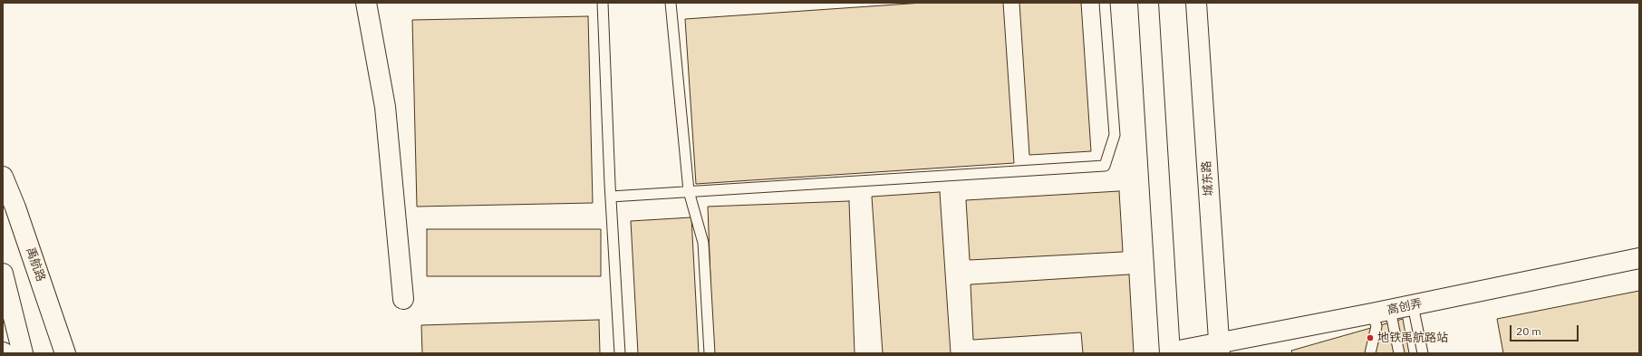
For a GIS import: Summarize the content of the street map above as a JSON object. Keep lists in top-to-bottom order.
{
  "streets": {
    "street": ["城东路", "禹航路", "高创弄"]
  },
  "crossings": [
    ["城东路", "高创弄"]
  ],
  "places": ["地铁禹航路站"],
  "scale_bar": "20 m"
}
